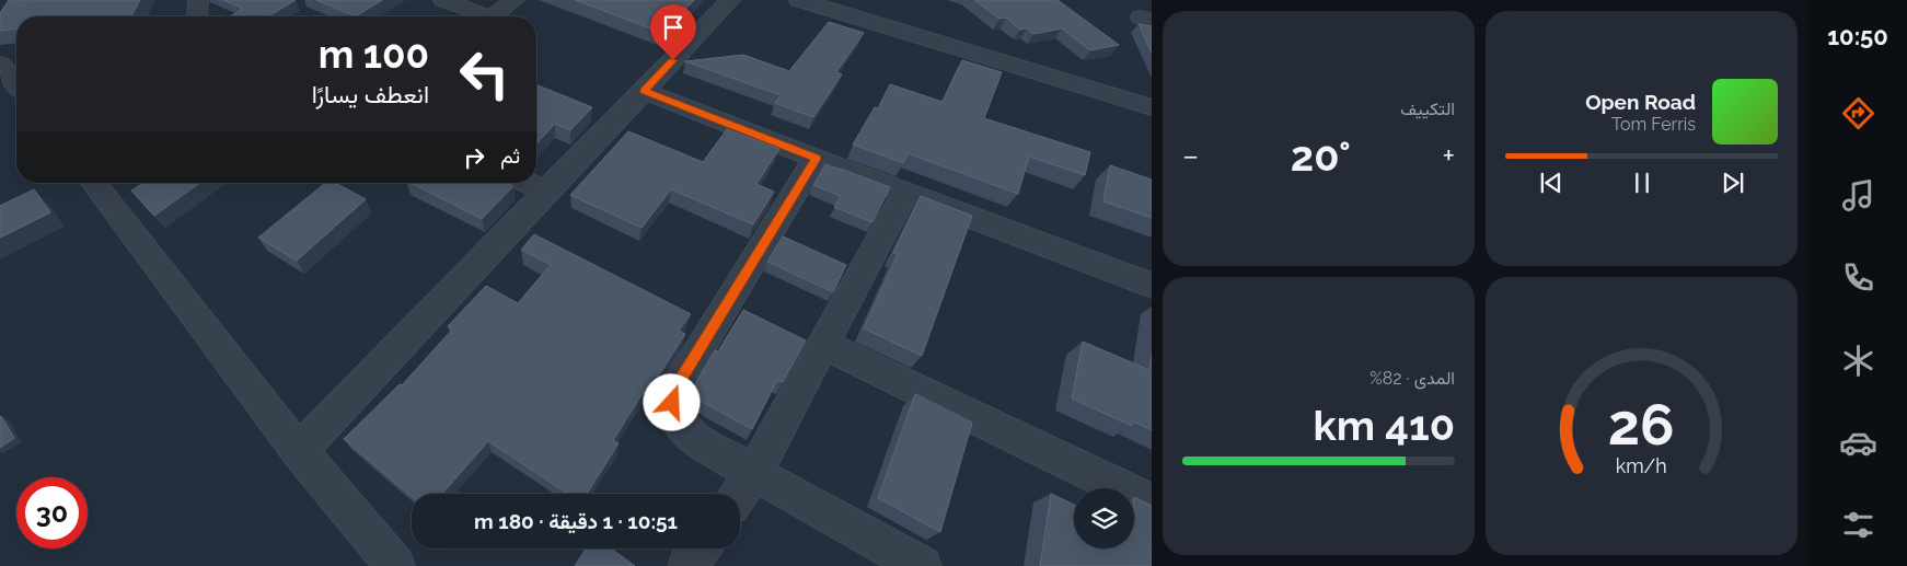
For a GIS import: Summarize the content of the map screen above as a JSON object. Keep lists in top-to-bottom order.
{
  "page": {
    "tabs": "10:50",
    "tile": [
      "التكييف",
      ["المدى · 82%", "410 km"]
    ],
    "turn": ["100 m", "انعطف يسارًا"],
    "song": ["Open Road", "Tom Ferris"],
    "then": "ثم",
    "heat": ["−", "20°", "+"],
    "limit": "30",
    "trip": "10:51 · 1 دقيقة · 180 m",
    "gauge": ["26", "km/h"]
  }
}
